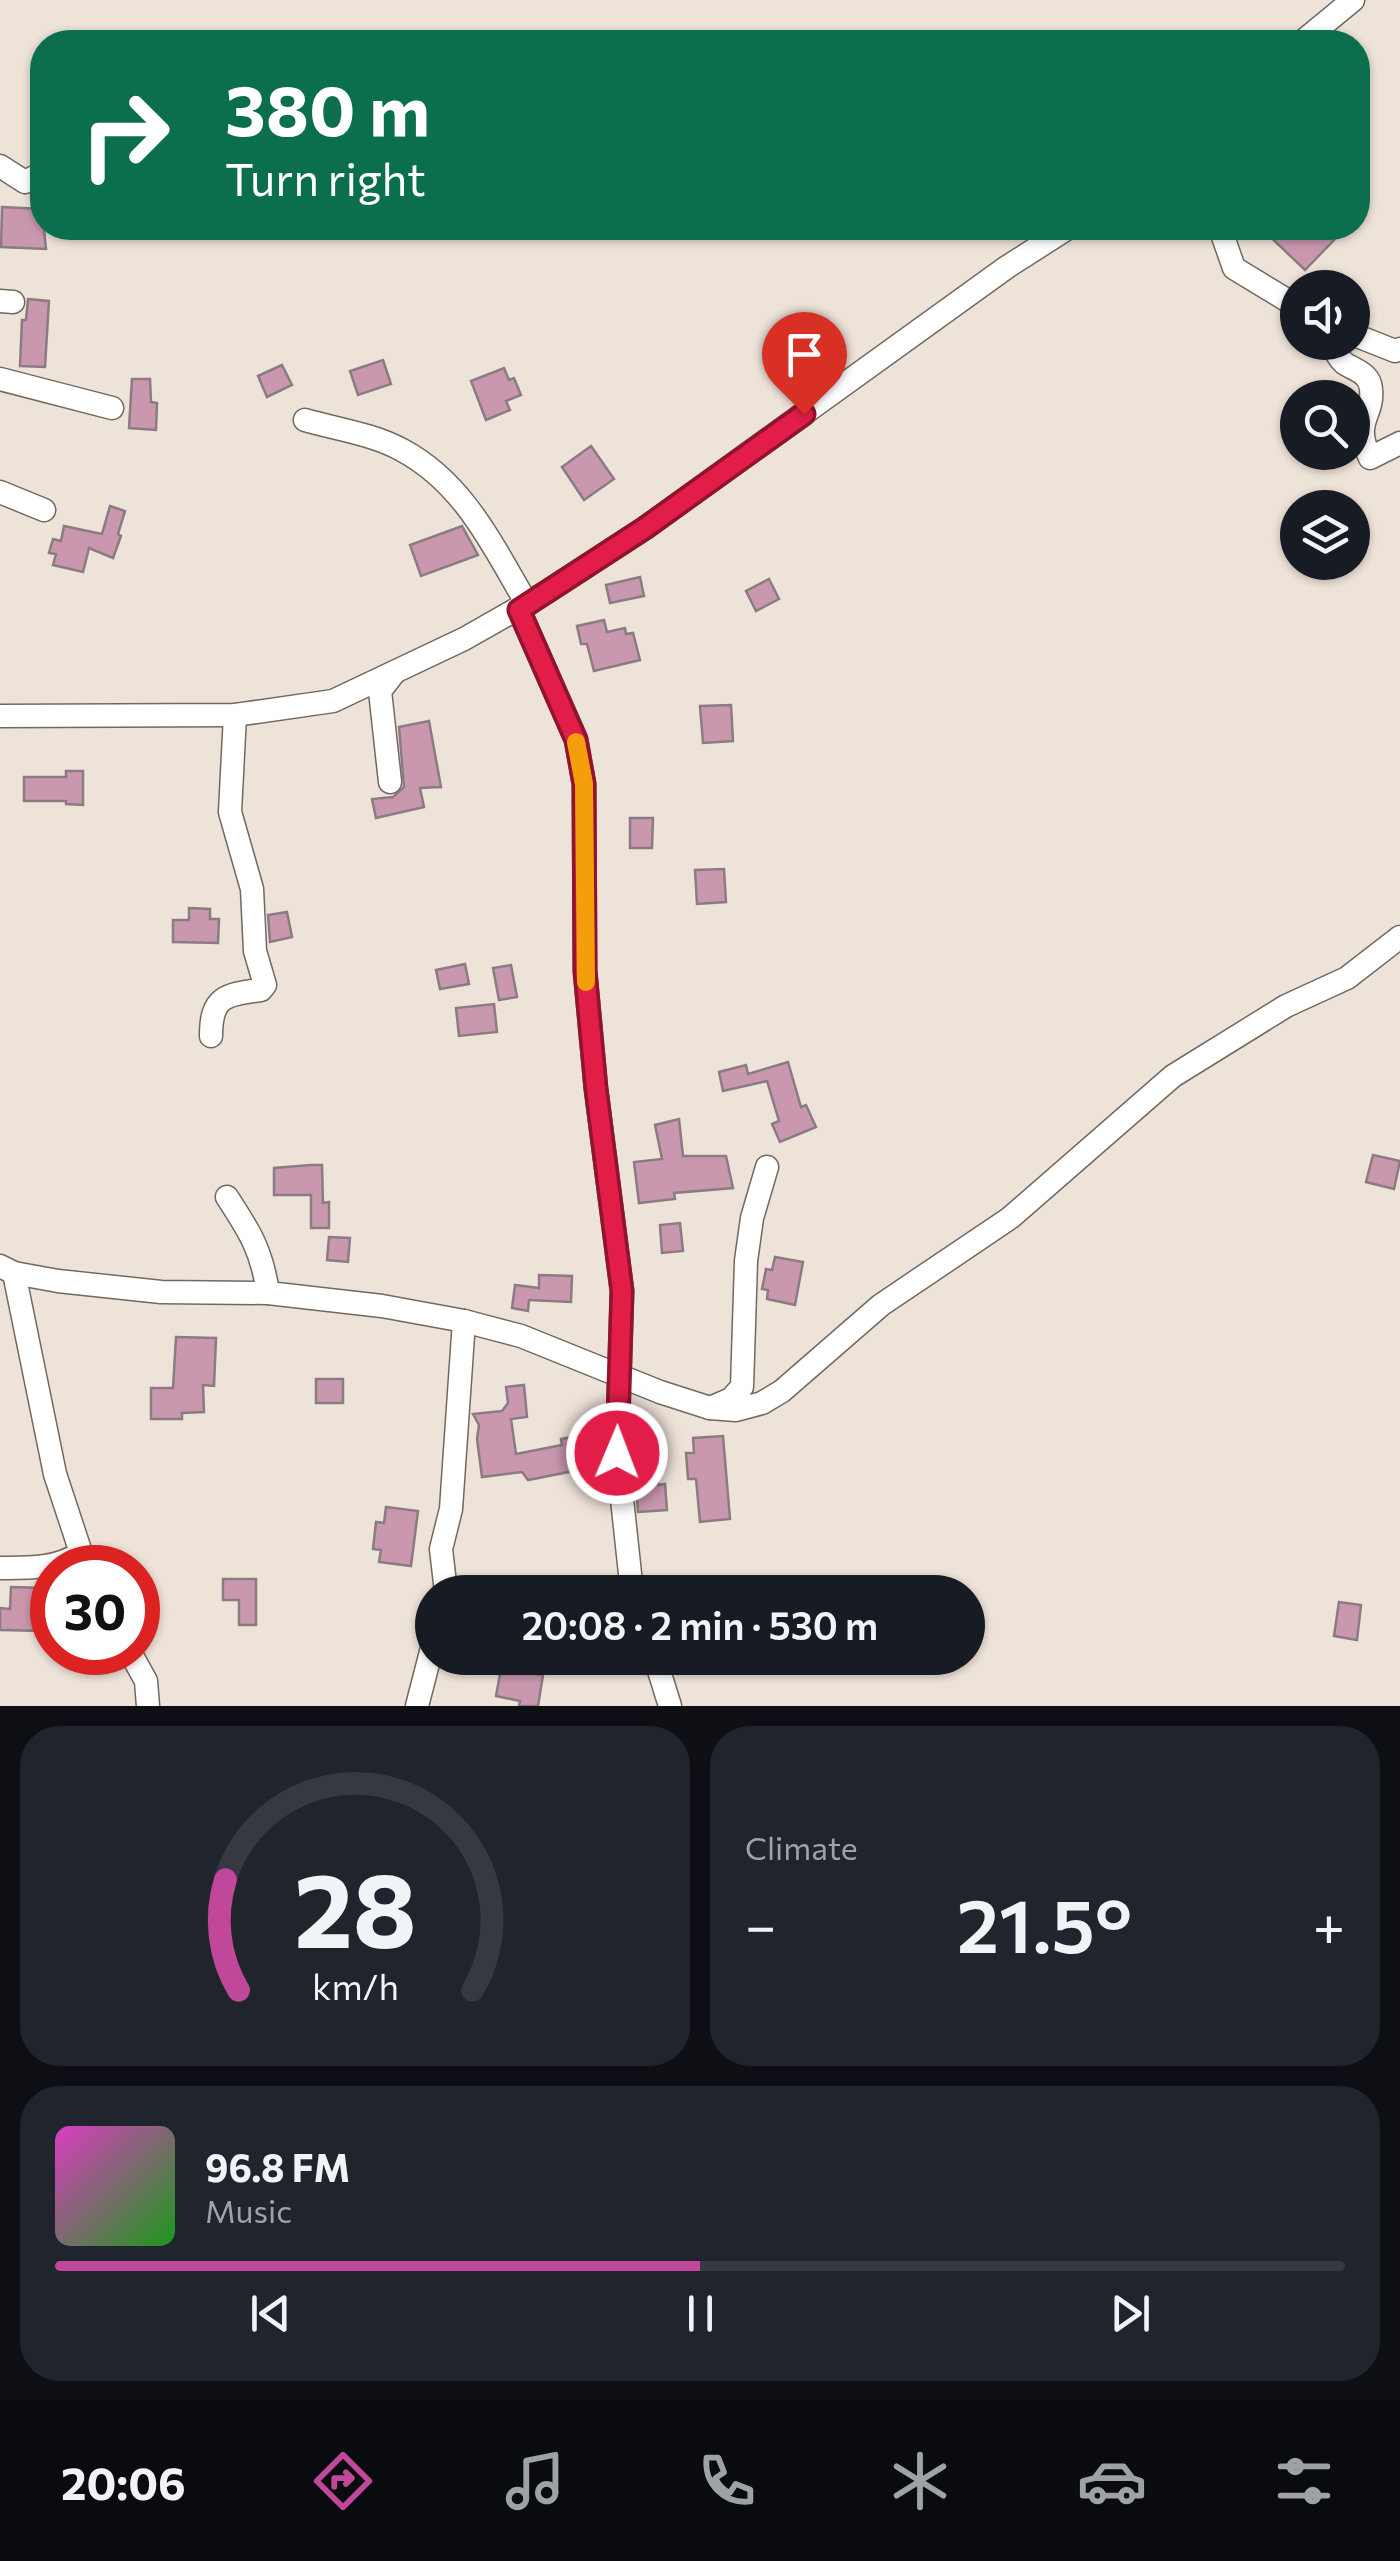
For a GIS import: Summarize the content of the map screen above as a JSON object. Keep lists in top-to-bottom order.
{
  "page": {
    "turn": ["380 m", "Turn right"],
    "limit": "30",
    "trip": "20:08 · 2 min · 530 m",
    "tile": "Climate",
    "heat": ["−", "21.5°", "+"],
    "song": ["96.8 FM", "Music"],
    "tabs": "20:06",
    "gauge": ["28", "km/h"]
  }
}
